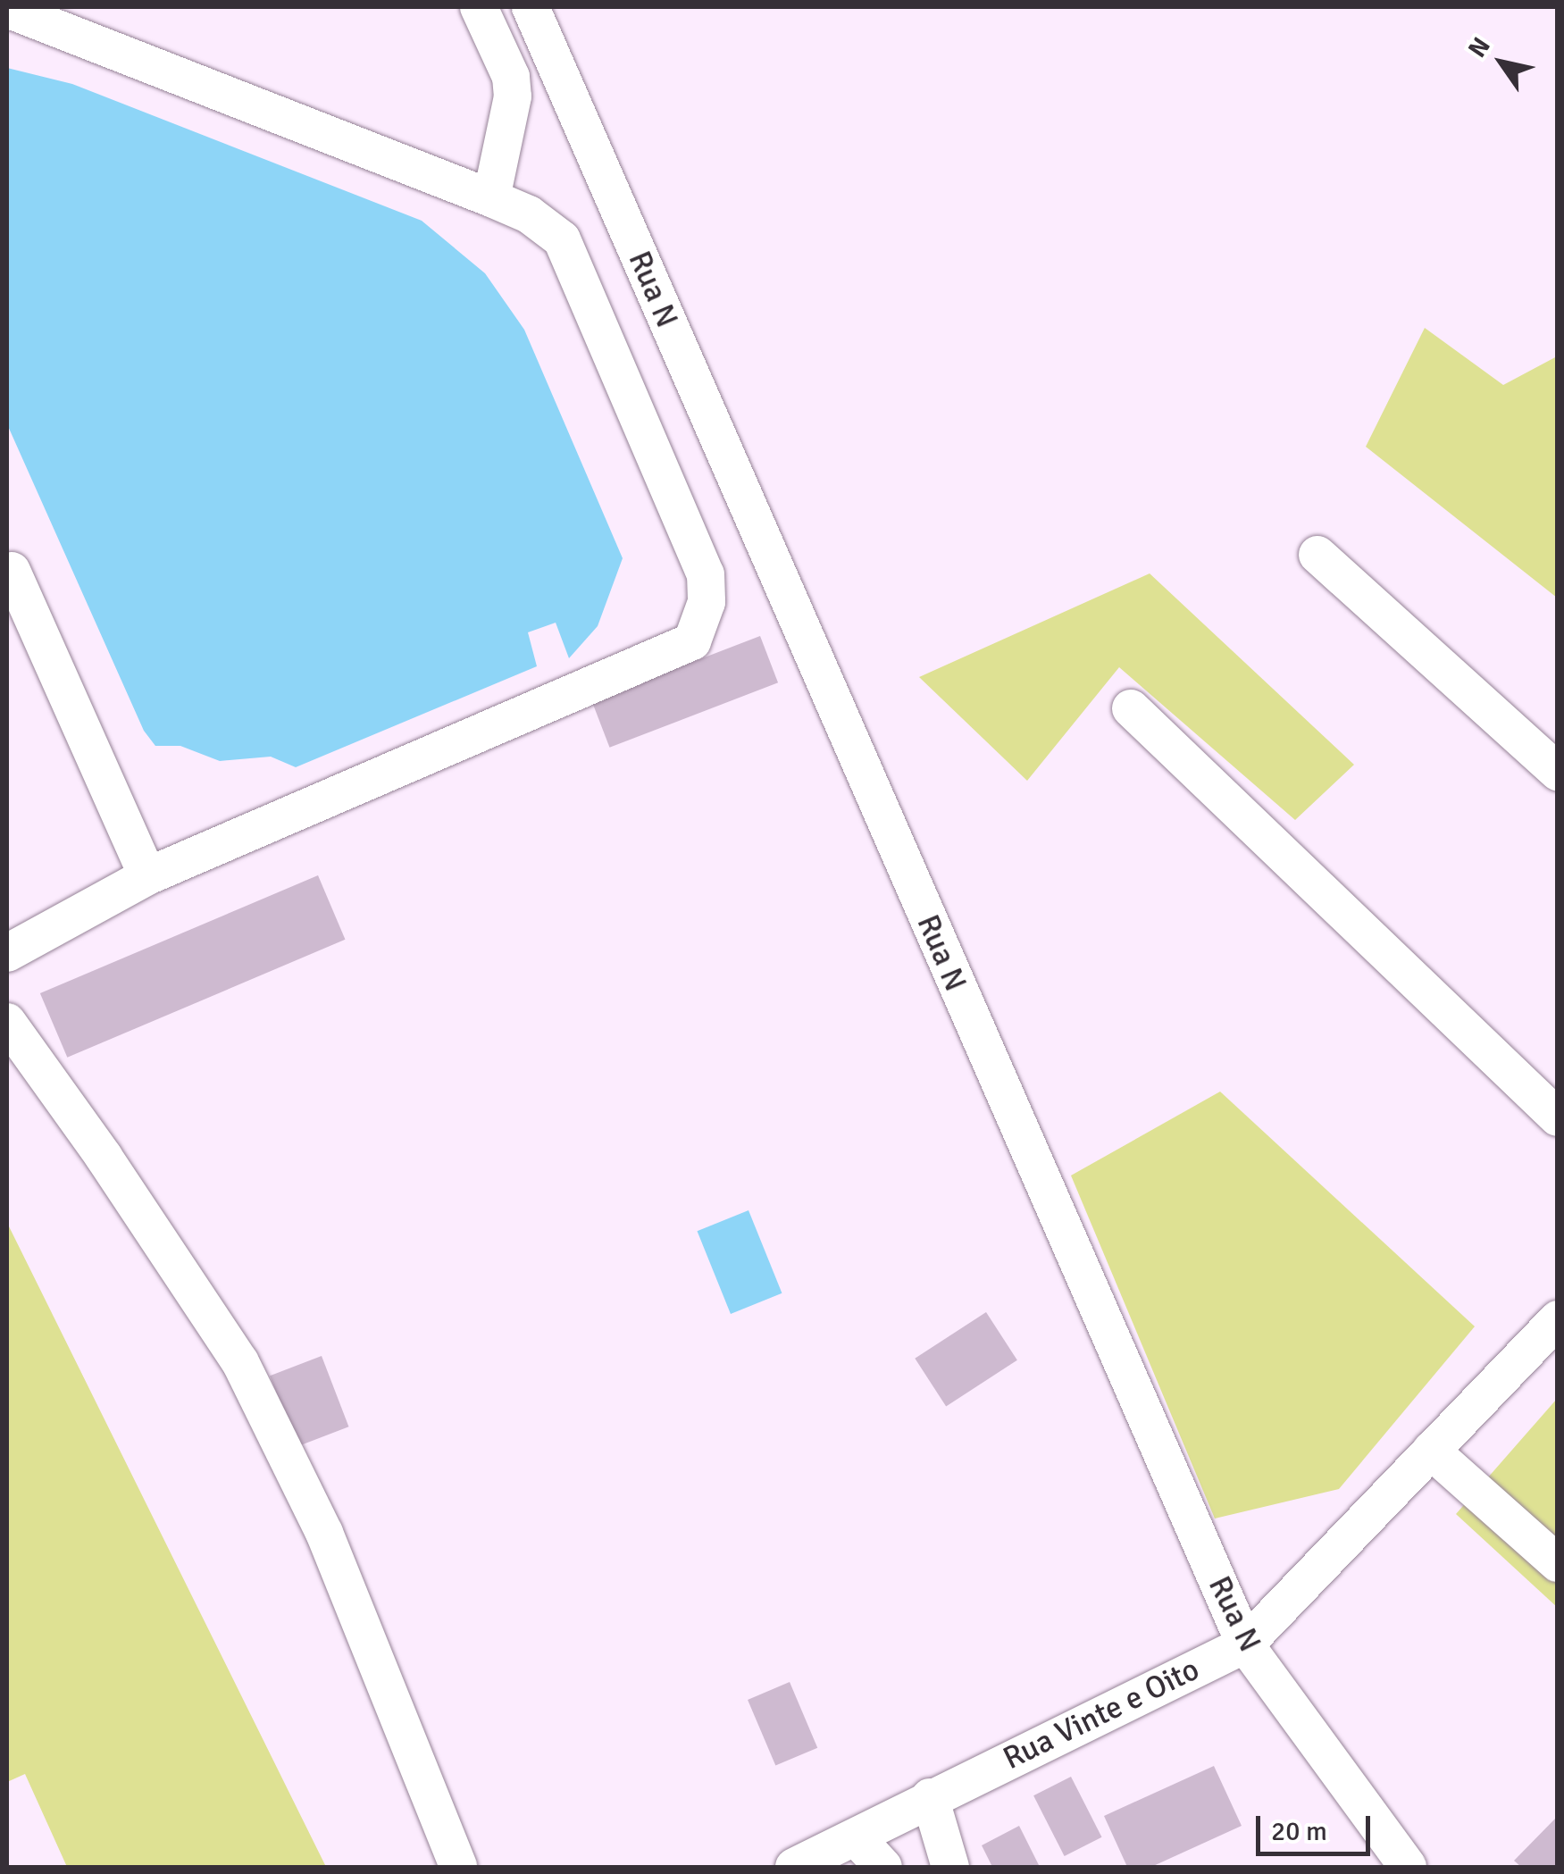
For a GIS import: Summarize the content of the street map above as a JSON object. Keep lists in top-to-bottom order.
{
  "streets": {
    "street": ["Rua N", "Rua Vinte e Oito"]
  },
  "crossings": [
    ["Rua N", "Rua Vinte e Oito"]
  ],
  "scale_bar": "20 m",
  "north": "top left"
}
